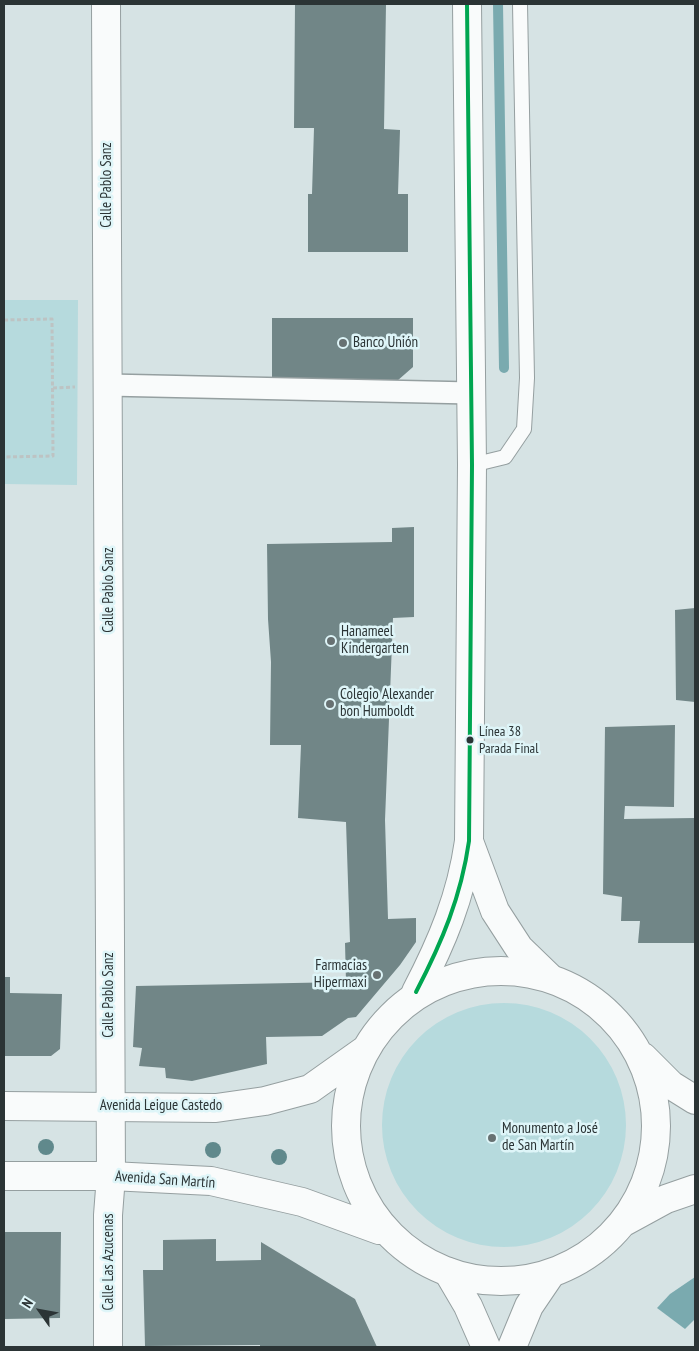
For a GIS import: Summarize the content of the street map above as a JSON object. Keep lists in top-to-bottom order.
{
  "streets": {
    "street": [
      "Calle Pablo Sanz",
      "Avenida Leigue Castedo",
      "Avenida San Martín",
      "Calle Las Azucenas"
    ]
  },
  "crossings": [
    ["Calle Pablo Sanz", "Avenida Leigue Castedo"],
    ["Calle Pablo Sanz", "Avenida San Martín"],
    ["Calle Pablo Sanz", "Calle Las Azucenas"],
    ["Avenida San Martín", "Calle Las Azucenas"]
  ],
  "places": [
    "Banco Unión",
    "Hanameel Kindergarten",
    "Colegio Alexander bon Humboldt",
    "Línea 38 Parada Final",
    "Farmacias Hipermaxi",
    "Monumento a José de San Martín"
  ],
  "north": "top left"
}
